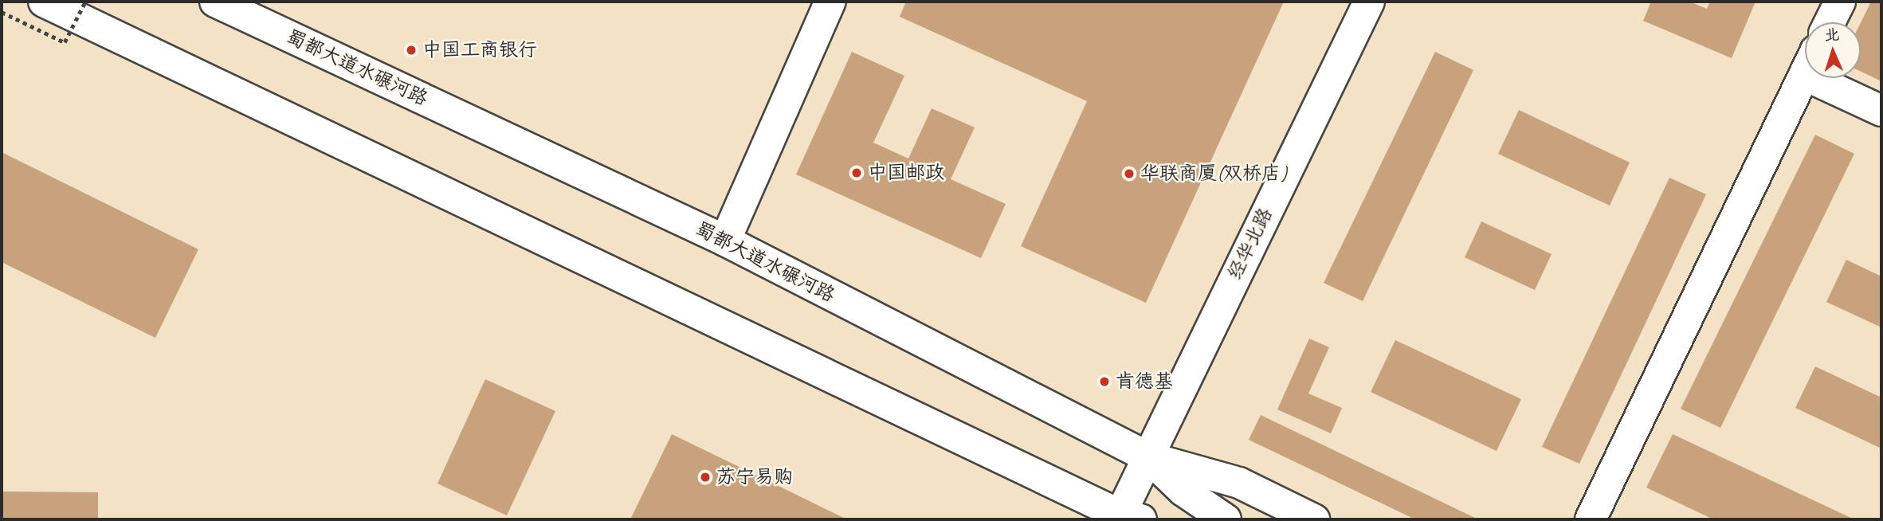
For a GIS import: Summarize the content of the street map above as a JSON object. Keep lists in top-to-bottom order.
{
  "streets": {
    "main road": ["蜀都大道水碾河路", "经华北路"]
  },
  "crossings": [
    ["蜀都大道水碾河路", "经华北路"]
  ],
  "places": [
    "中国工商银行",
    "中国邮政",
    "华联商厦(双桥店)",
    "肯德基",
    "苏宁易购"
  ],
  "north": "top"
}
